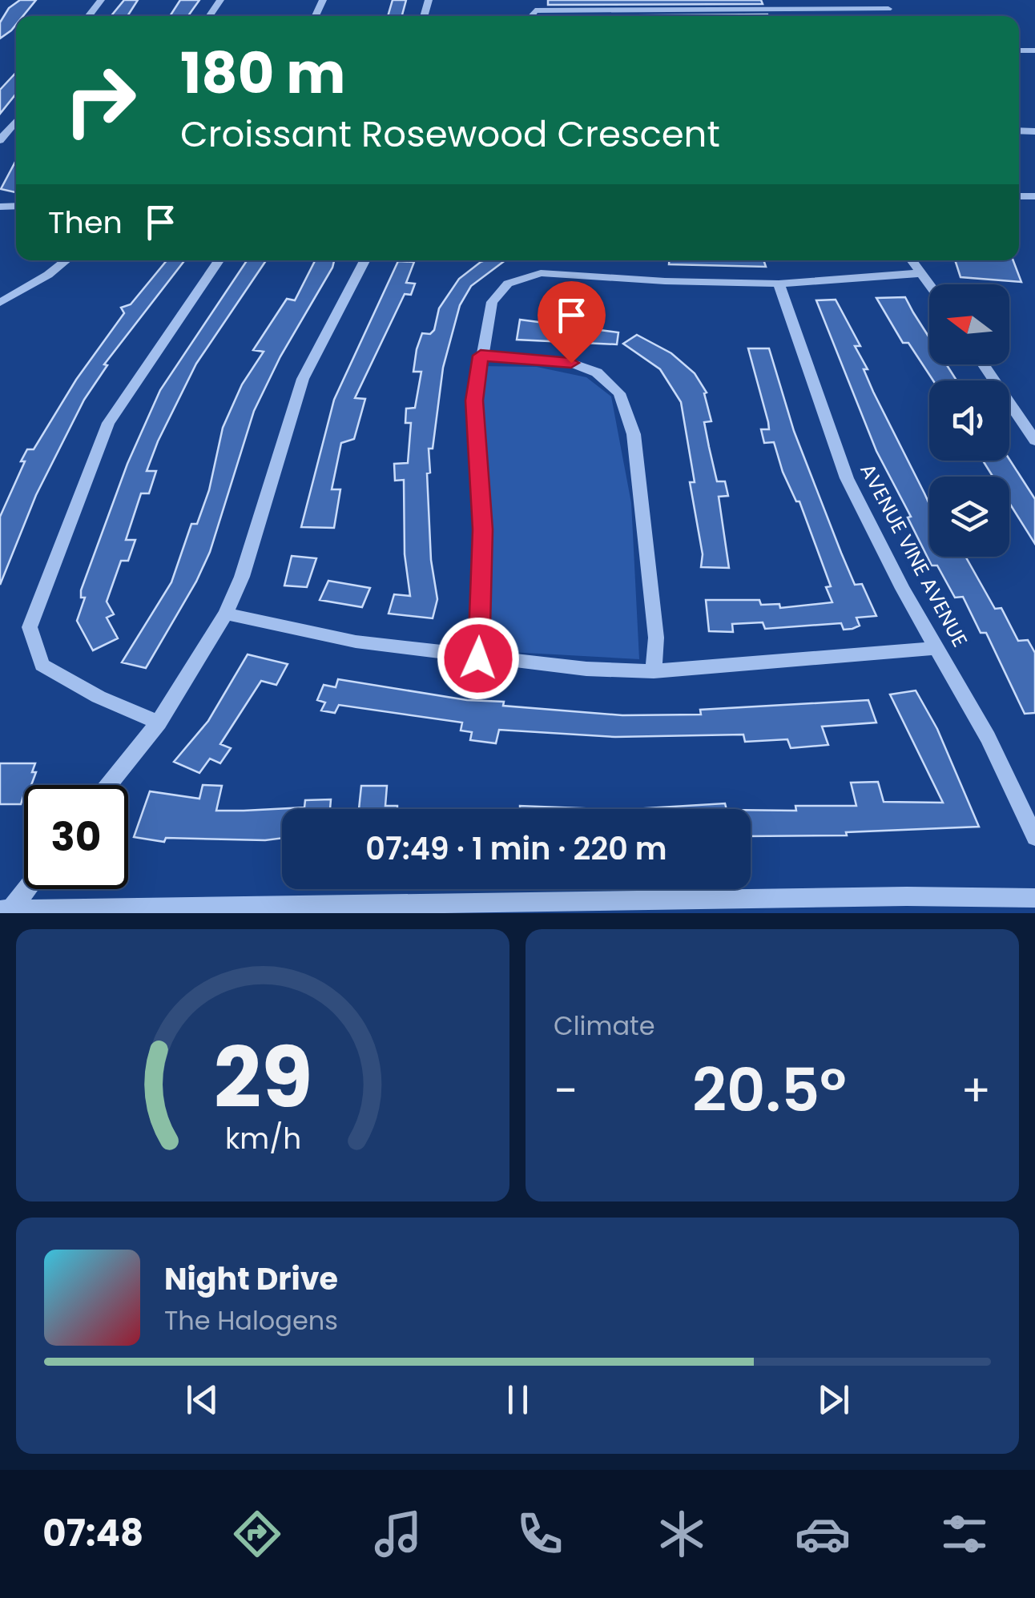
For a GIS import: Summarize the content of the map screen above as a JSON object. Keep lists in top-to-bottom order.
{
  "streets": {
    "street": ["AVENUE VINE AVENUE"]
  },
  "north": "left",
  "page": {
    "turn": ["180 m", "Croissant Rosewood Crescent"],
    "then": "Then",
    "limit": "30",
    "trip": "07:49 · 1 min · 220 m",
    "tile": "Climate",
    "heat": ["−", "20.5°", "+"],
    "song": ["Night Drive", "The Halogens"],
    "tabs": "07:48",
    "gauge": ["29", "km/h"]
  }
}
